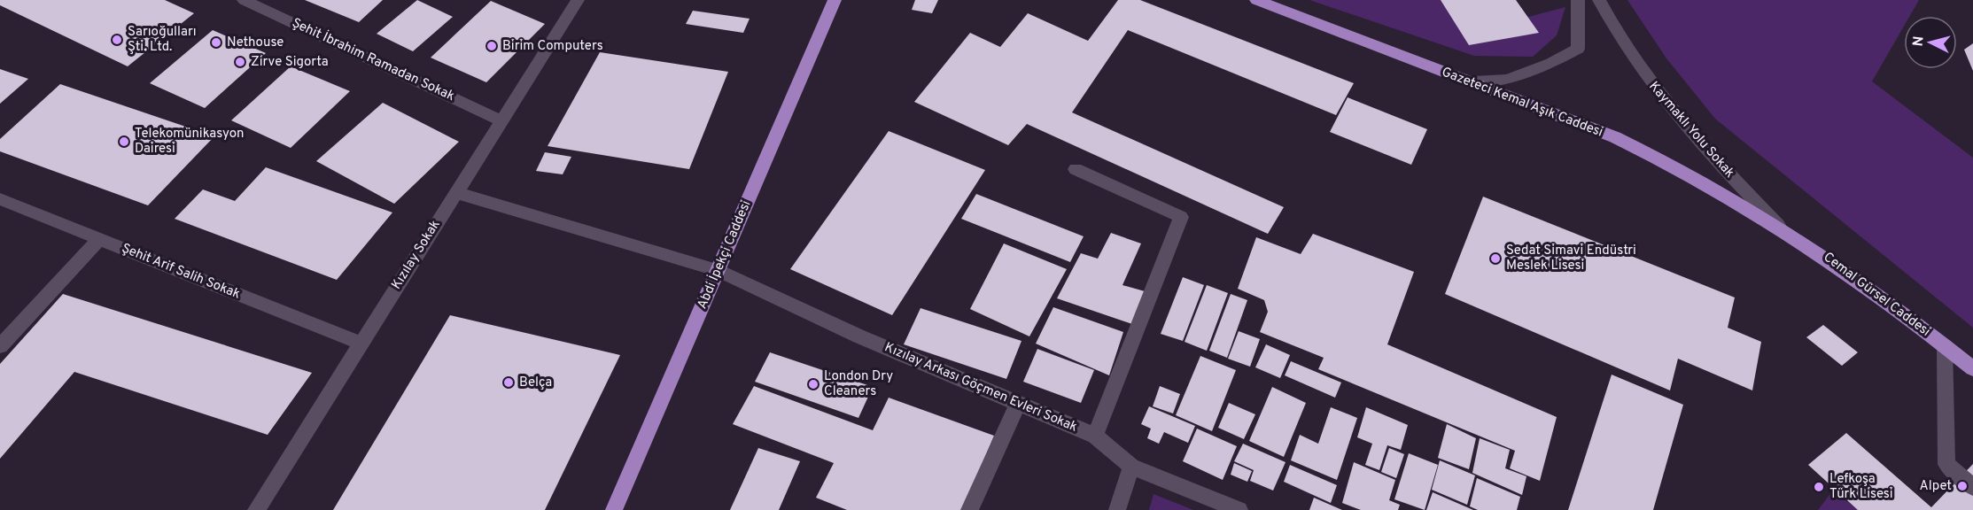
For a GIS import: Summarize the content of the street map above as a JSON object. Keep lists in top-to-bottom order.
{
  "streets": {
    "main road": ["Gazeteci Kemal Aşık Caddesi", "Abdi İpekçi Caddesi", "Cemal Gürsel Caddesi"],
    "street": [
      "Şehit İbrahim Ramadan Sokak",
      "Kaymaklı Yolu Sokak",
      "Kızılay Sokak",
      "Şehit Arif Salih Sokak",
      "Kızılay Arkası Göçmen Evleri Sokak"
    ]
  },
  "crossings": [
    ["Şehit İbrahim Ramadan Sokak", "Kızılay Sokak"],
    ["Gazeteci Kemal Aşık Caddesi", "Kaymaklı Yolu Sokak"],
    ["Gazeteci Kemal Aşık Caddesi", "Cemal Gürsel Caddesi"],
    ["Kaymaklı Yolu Sokak", "Cemal Gürsel Caddesi"],
    ["Kızılay Sokak", "Şehit Arif Salih Sokak"],
    ["Kızılay Sokak", "Kızılay Arkası Göçmen Evleri Sokak"],
    ["Abdi İpekçi Caddesi", "Kızılay Arkası Göçmen Evleri Sokak"]
  ],
  "places": [
    "Sarıoğulları Şti. Ltd.",
    "Nethouse",
    "Birim Computers",
    "Zirve Sigorta",
    "Telekomünikasyon Dairesi",
    "Sedat Simavi Endüstri Meslek Lisesi",
    "Belça",
    "London Dry Cleaners",
    "Alpet",
    "Lefkoşa Türk Lisesi"
  ],
  "north": "left"
}
